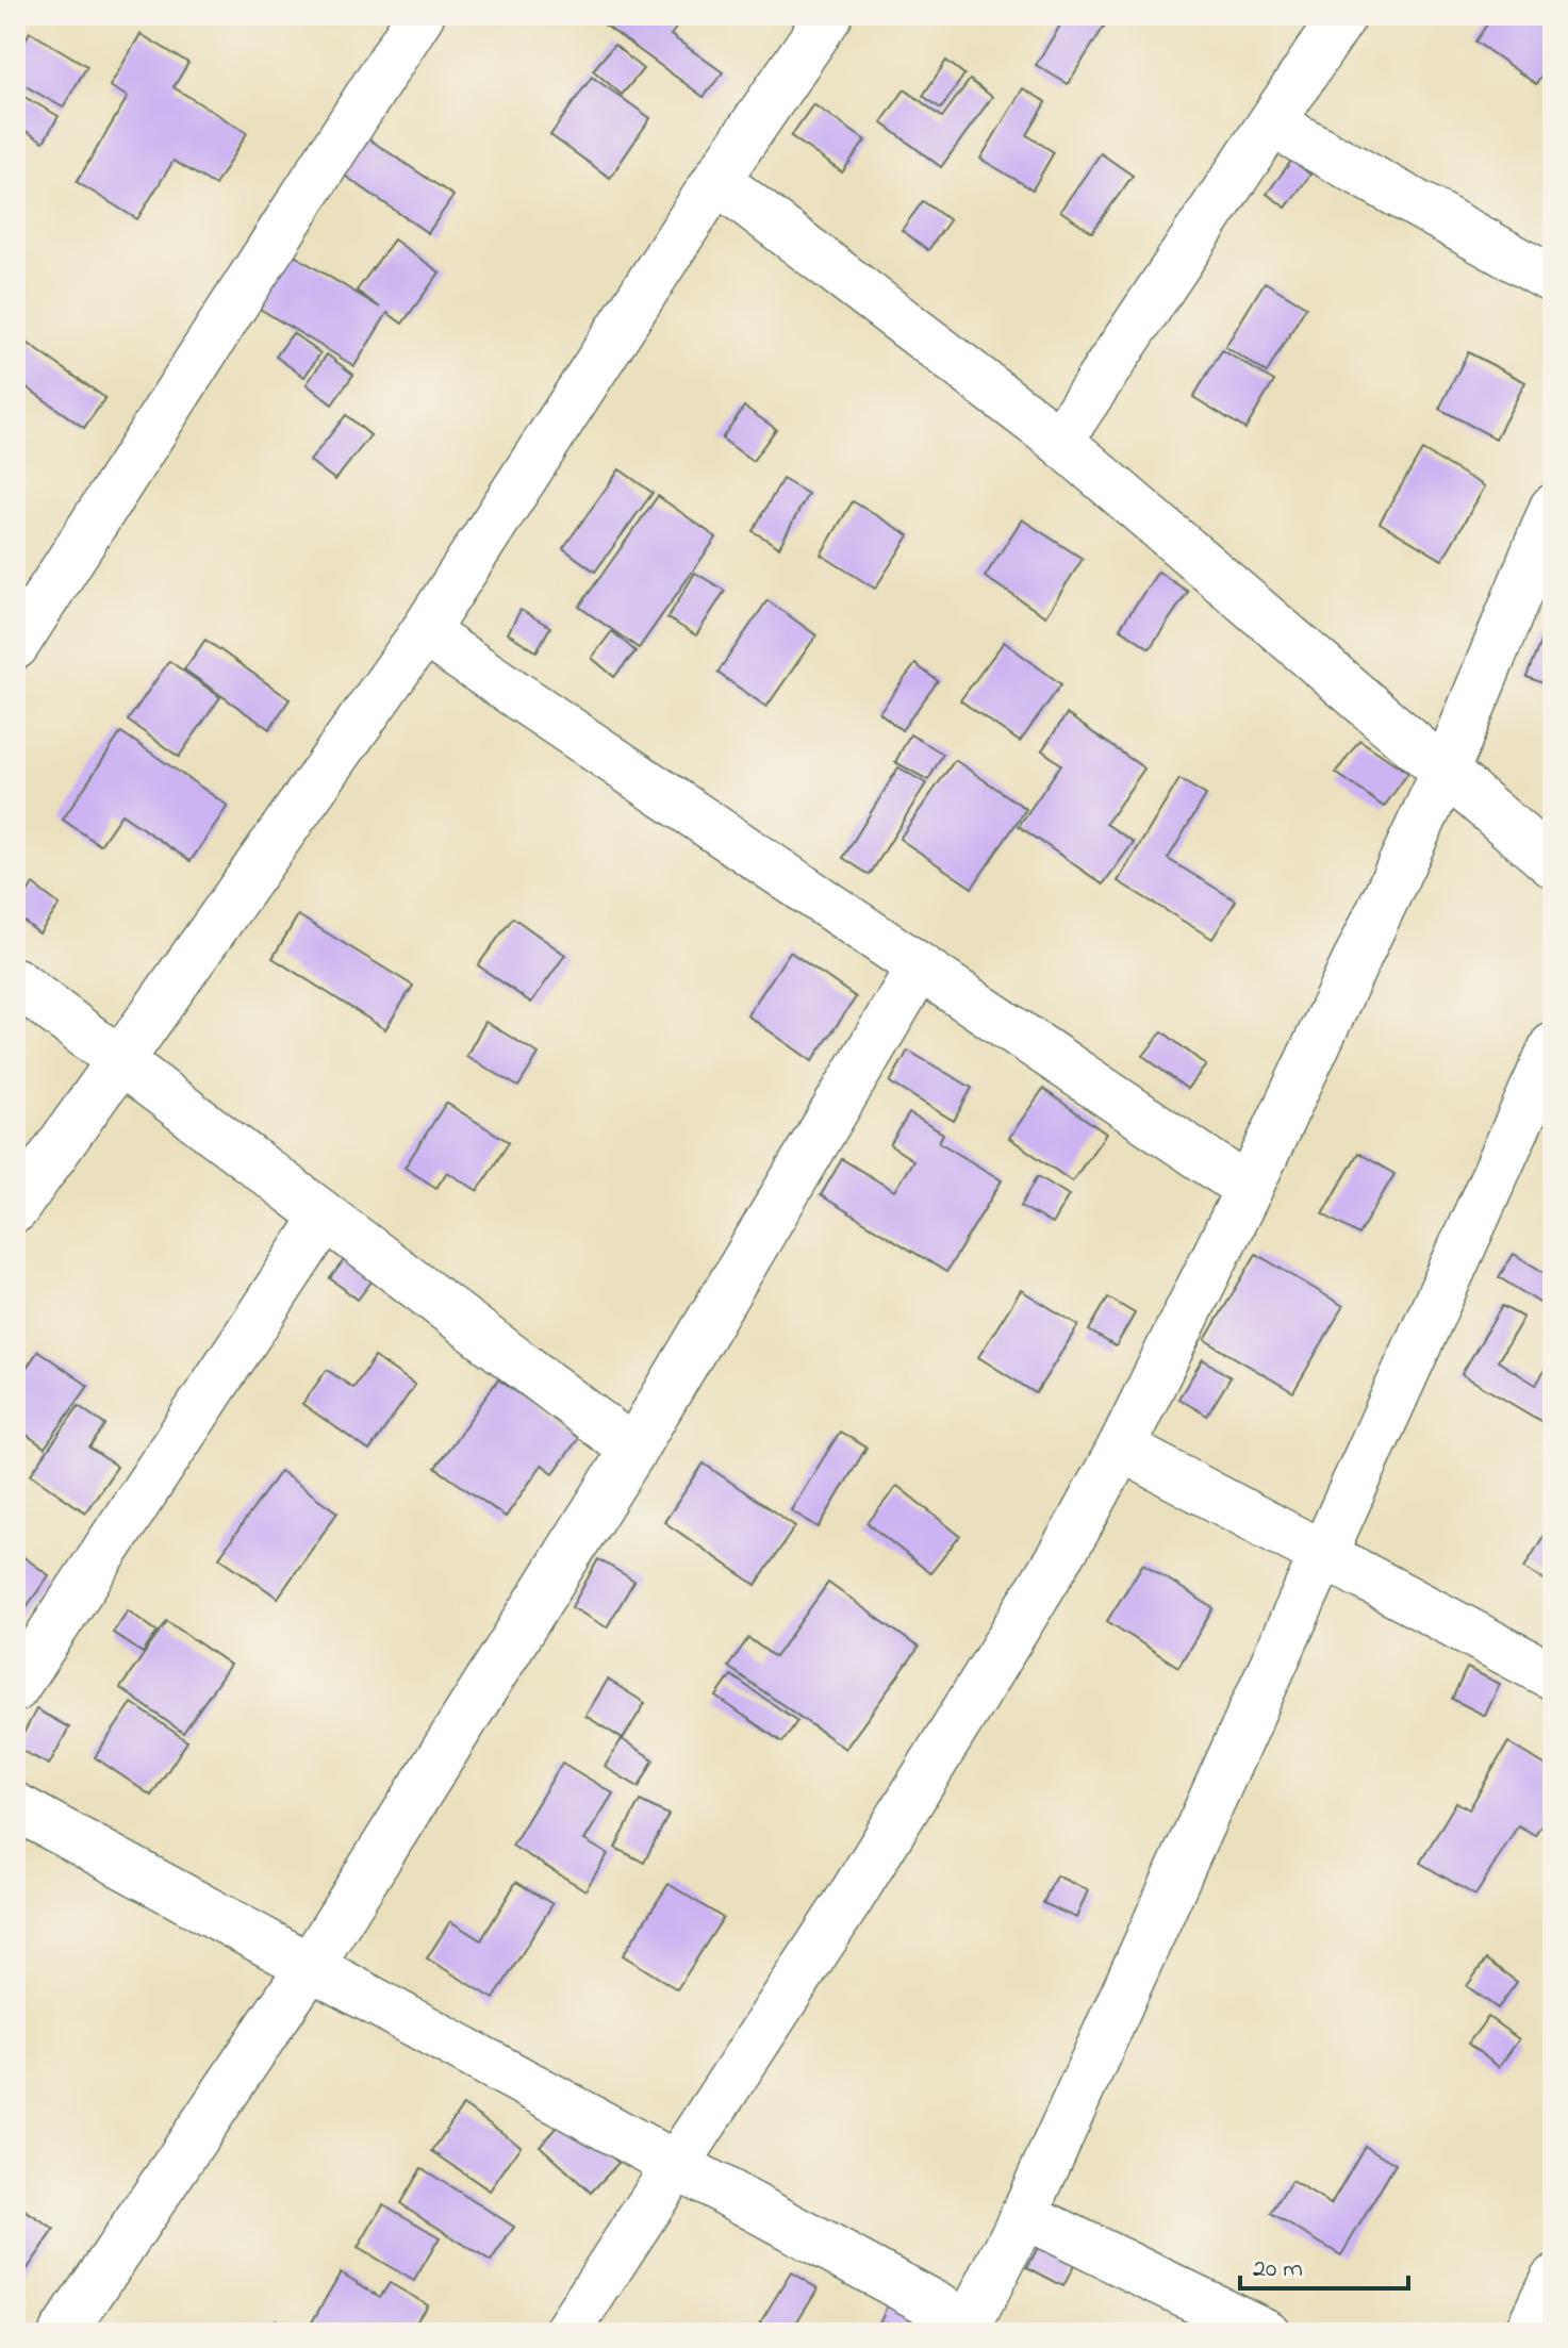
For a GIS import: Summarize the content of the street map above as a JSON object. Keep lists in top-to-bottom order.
{
  "scale_bar": "20 m"
}
